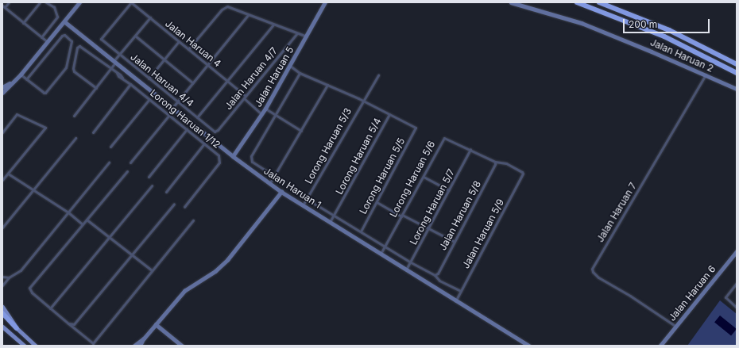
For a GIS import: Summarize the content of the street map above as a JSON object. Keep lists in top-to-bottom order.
{
  "streets": {
    "main road": [
      "Jalan Haruan 2",
      "Jalan Haruan 5",
      "Jalan Haruan 1",
      "Jalan Haruan 6"
    ],
    "street": [
      "Jalan Haruan 4",
      "Jalan Haruan 4/7",
      "Jalan Haruan 4/4",
      "Lorong Haruan 1/12",
      "Lorong Haruan 5/3",
      "Lorong Haruan 5/4",
      "Lorong Haruan 5/5",
      "Lorong Haruan 5/6",
      "Lorong Haruan 5/7",
      "Jalan Haruan 7",
      "Jalan Haruan 5/8",
      "Jalan Haruan 5/9"
    ]
  },
  "crossings": [
    ["Jalan Haruan 4", "Jalan Haruan 5"],
    ["Jalan Haruan 4", "Jalan Haruan 4/7"],
    ["Jalan Haruan 4", "Jalan Haruan 4/4"],
    ["Jalan Haruan 2", "Jalan Haruan 7"],
    ["Jalan Haruan 5", "Jalan Haruan 1"],
    ["Jalan Haruan 4/7", "Jalan Haruan 4/4"],
    ["Lorong Haruan 5/3", "Lorong Haruan 5/4"],
    ["Lorong Haruan 5/3", "Lorong Haruan 5/5"],
    ["Lorong Haruan 5/3", "Lorong Haruan 5/6"],
    ["Lorong Haruan 5/3", "Jalan Haruan 1"],
    ["Lorong Haruan 5/3", "Lorong Haruan 5/7"],
    ["Lorong Haruan 5/3", "Jalan Haruan 5/8"],
    ["Lorong Haruan 5/3", "Jalan Haruan 5/9"],
    ["Lorong Haruan 5/4", "Lorong Haruan 5/5"],
    ["Lorong Haruan 5/4", "Jalan Haruan 1"],
    ["Lorong Haruan 5/6", "Jalan Haruan 1"],
    ["Lorong Haruan 5/6", "Lorong Haruan 5/7"],
    ["Jalan Haruan 1", "Lorong Haruan 5/7"],
    ["Jalan Haruan 1", "Jalan Haruan 5/9"],
    ["Jalan Haruan 7", "Jalan Haruan 6"],
    ["Jalan Haruan 5/8", "Jalan Haruan 5/9"]
  ],
  "scale_bar": "200 m"
}
